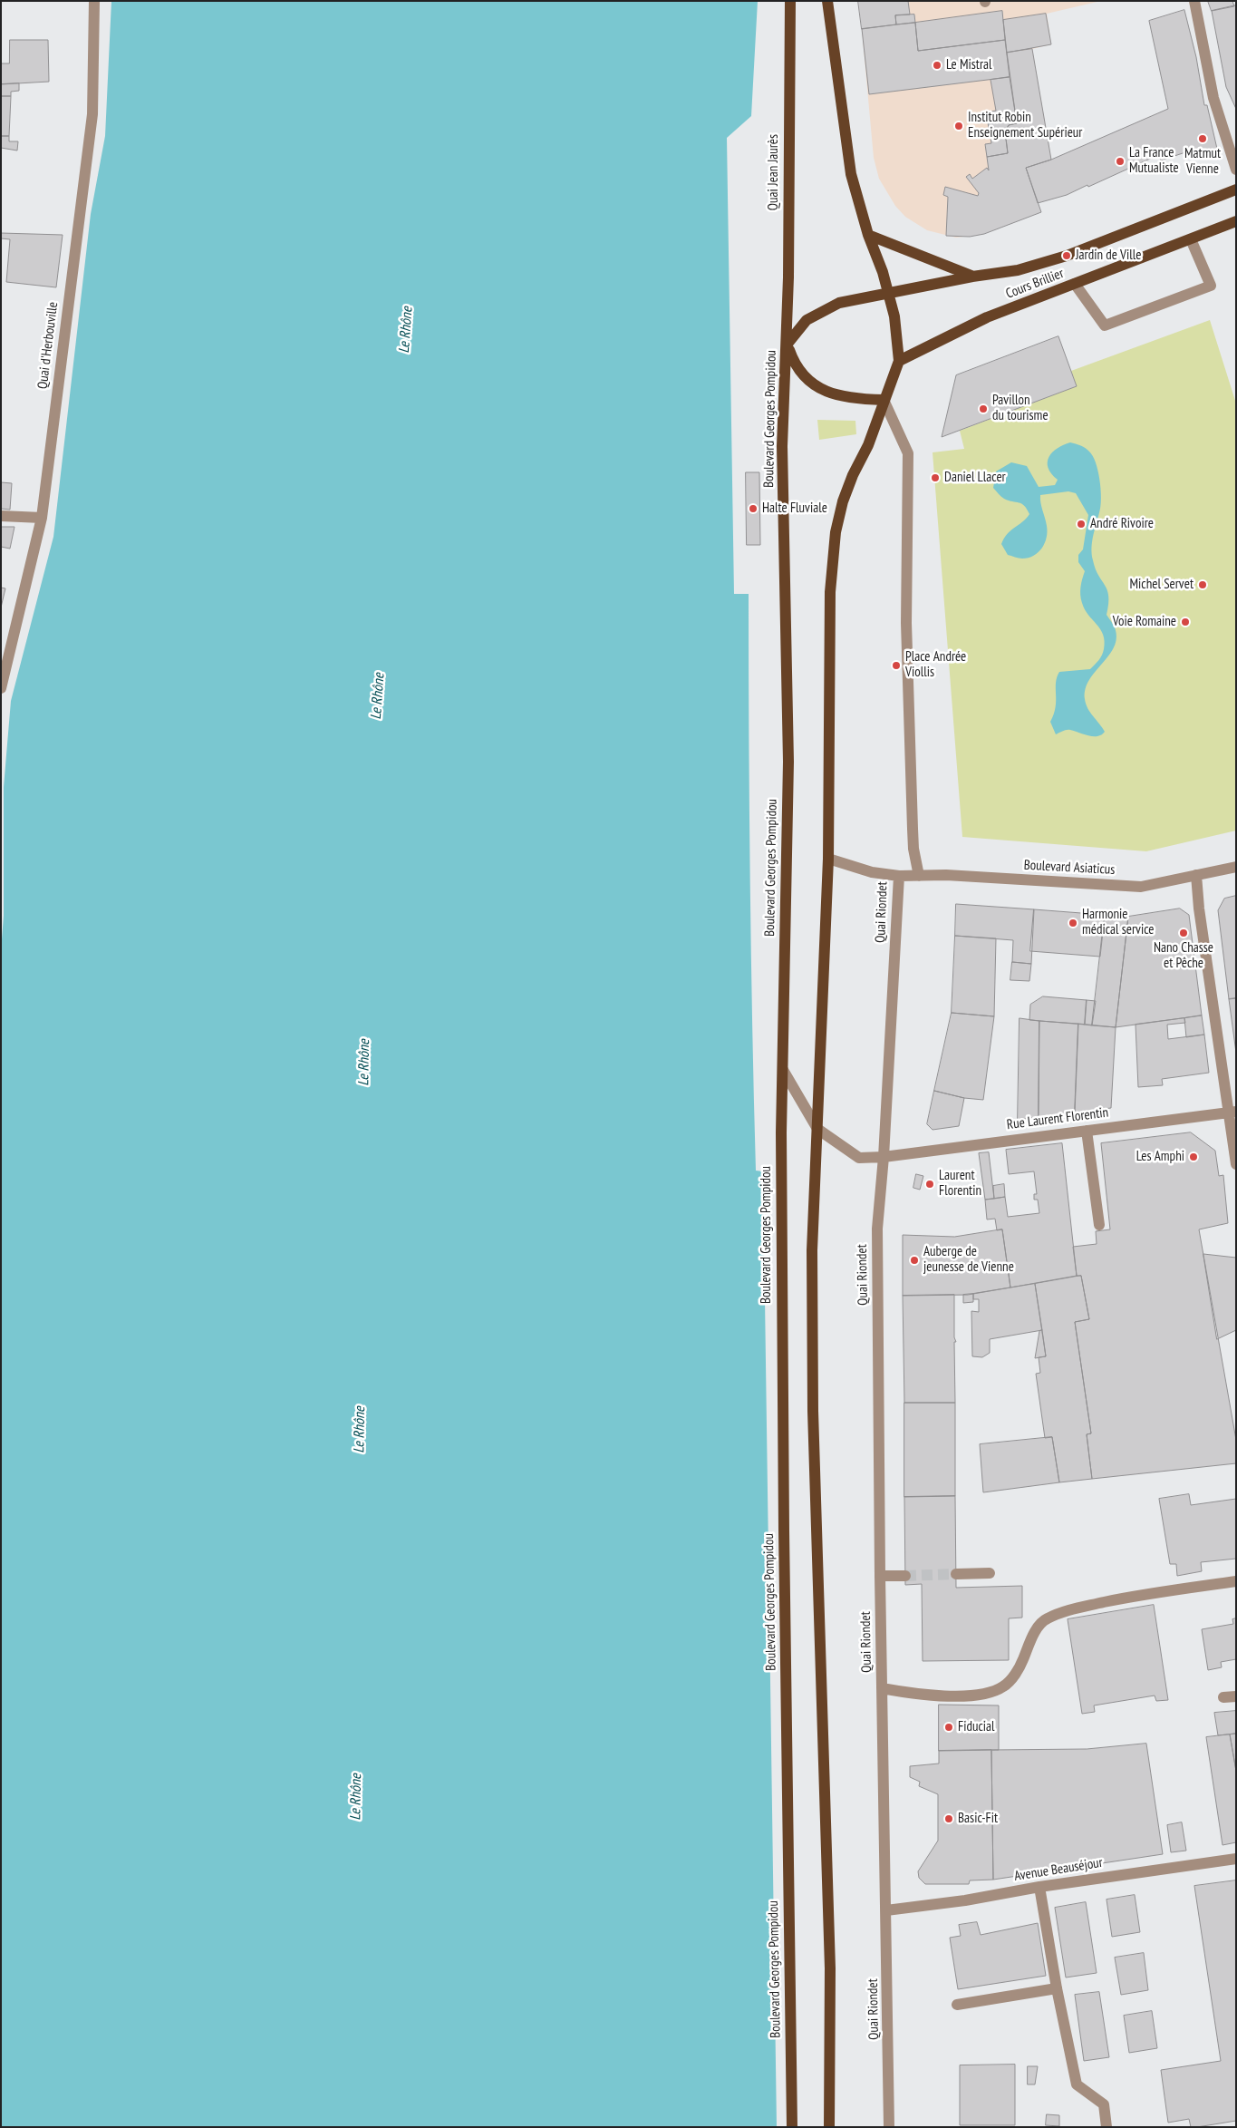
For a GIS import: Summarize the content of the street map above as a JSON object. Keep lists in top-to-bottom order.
{
  "streets": {
    "main road": ["Quai Jean Jaurès", "Cours Brillier", "Boulevard Georges Pompidou"],
    "street": [
      "Quai d'Herbouville",
      "Boulevard Asiaticus",
      "Quai Riondet",
      "Rue Laurent Florentin",
      "Avenue Beauséjour"
    ]
  },
  "crossings": [
    ["Quai Jean Jaurès", "Cours Brillier"],
    ["Quai Jean Jaurès", "Boulevard Georges Pompidou"],
    ["Cours Brillier", "Boulevard Georges Pompidou"],
    ["Boulevard Asiaticus", "Quai Riondet"],
    ["Quai Riondet", "Rue Laurent Florentin"],
    ["Quai Riondet", "Avenue Beauséjour"]
  ],
  "water": ["Le Rhône"],
  "places": [
    "Le Mistral",
    "Institut Robin Enseignement Supérieur",
    "Matmut Vienne",
    "La France Mutualiste",
    "Jardin de Ville",
    "Pavillon du tourisme",
    "Daniel Llacer",
    "Halte Fluviale",
    "André Rivoire",
    "Michel Servet",
    "Voie Romaine",
    "Place Andrée Viollis",
    "Harmonie médical service",
    "Nano Chasse et Pêche",
    "Les Amphi",
    "Laurent Florentin",
    "Auberge de jeunesse de Vienne",
    "Fiducial",
    "Basic-Fit"
  ]
}
